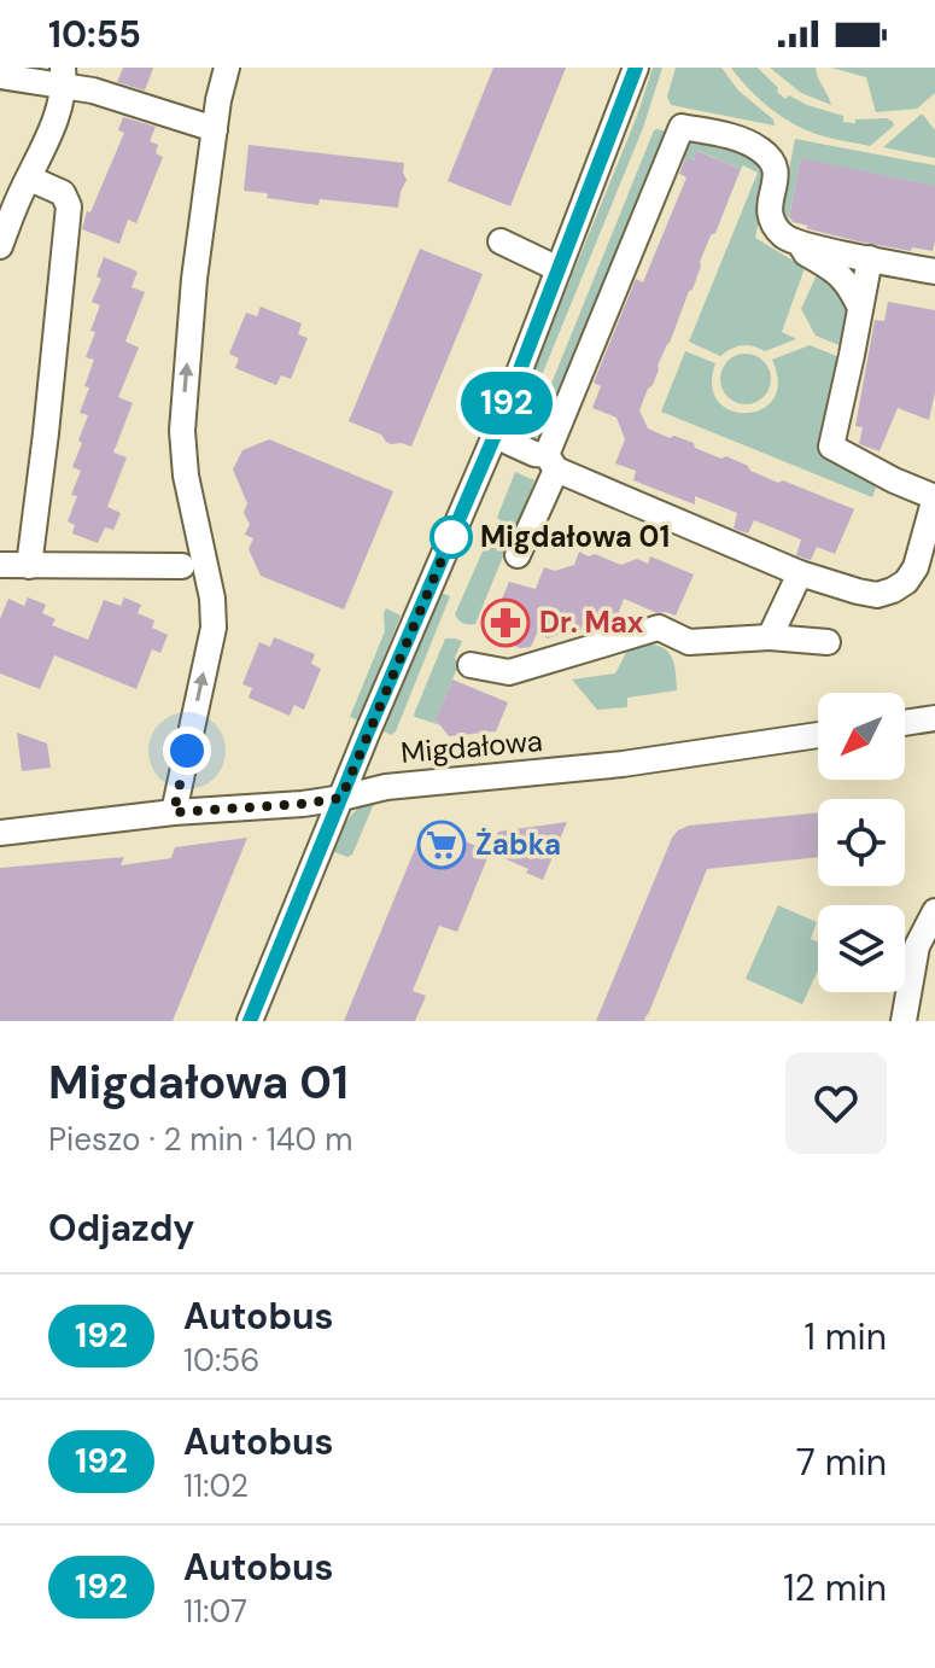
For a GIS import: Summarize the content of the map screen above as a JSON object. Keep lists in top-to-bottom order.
{
  "streets": {
    "street": ["Migdałowa"]
  },
  "places": {
    "other": ["Migdałowa 01"],
    "pharmacy": ["Dr. Max"],
    "supermarket": ["Żabka"]
  },
  "lines": ["bus line 192"],
  "north": "bottom left",
  "page": {
    "status": "10:55",
    "on_map": "192",
    "heading": [
      ["Migdałowa 01", "Pieszo · 2 min · 140 m"],
      "Odjazdy"
    ],
    "list": [
      {
        "mark": "192",
        "name": "Autobus",
        "note": "10:56",
        "value": "1 min"
      },
      {
        "mark": "192",
        "name": "Autobus",
        "note": "11:02",
        "value": "7 min"
      },
      {
        "mark": "192",
        "name": "Autobus",
        "note": "11:07",
        "value": "12 min"
      }
    ]
  }
}
